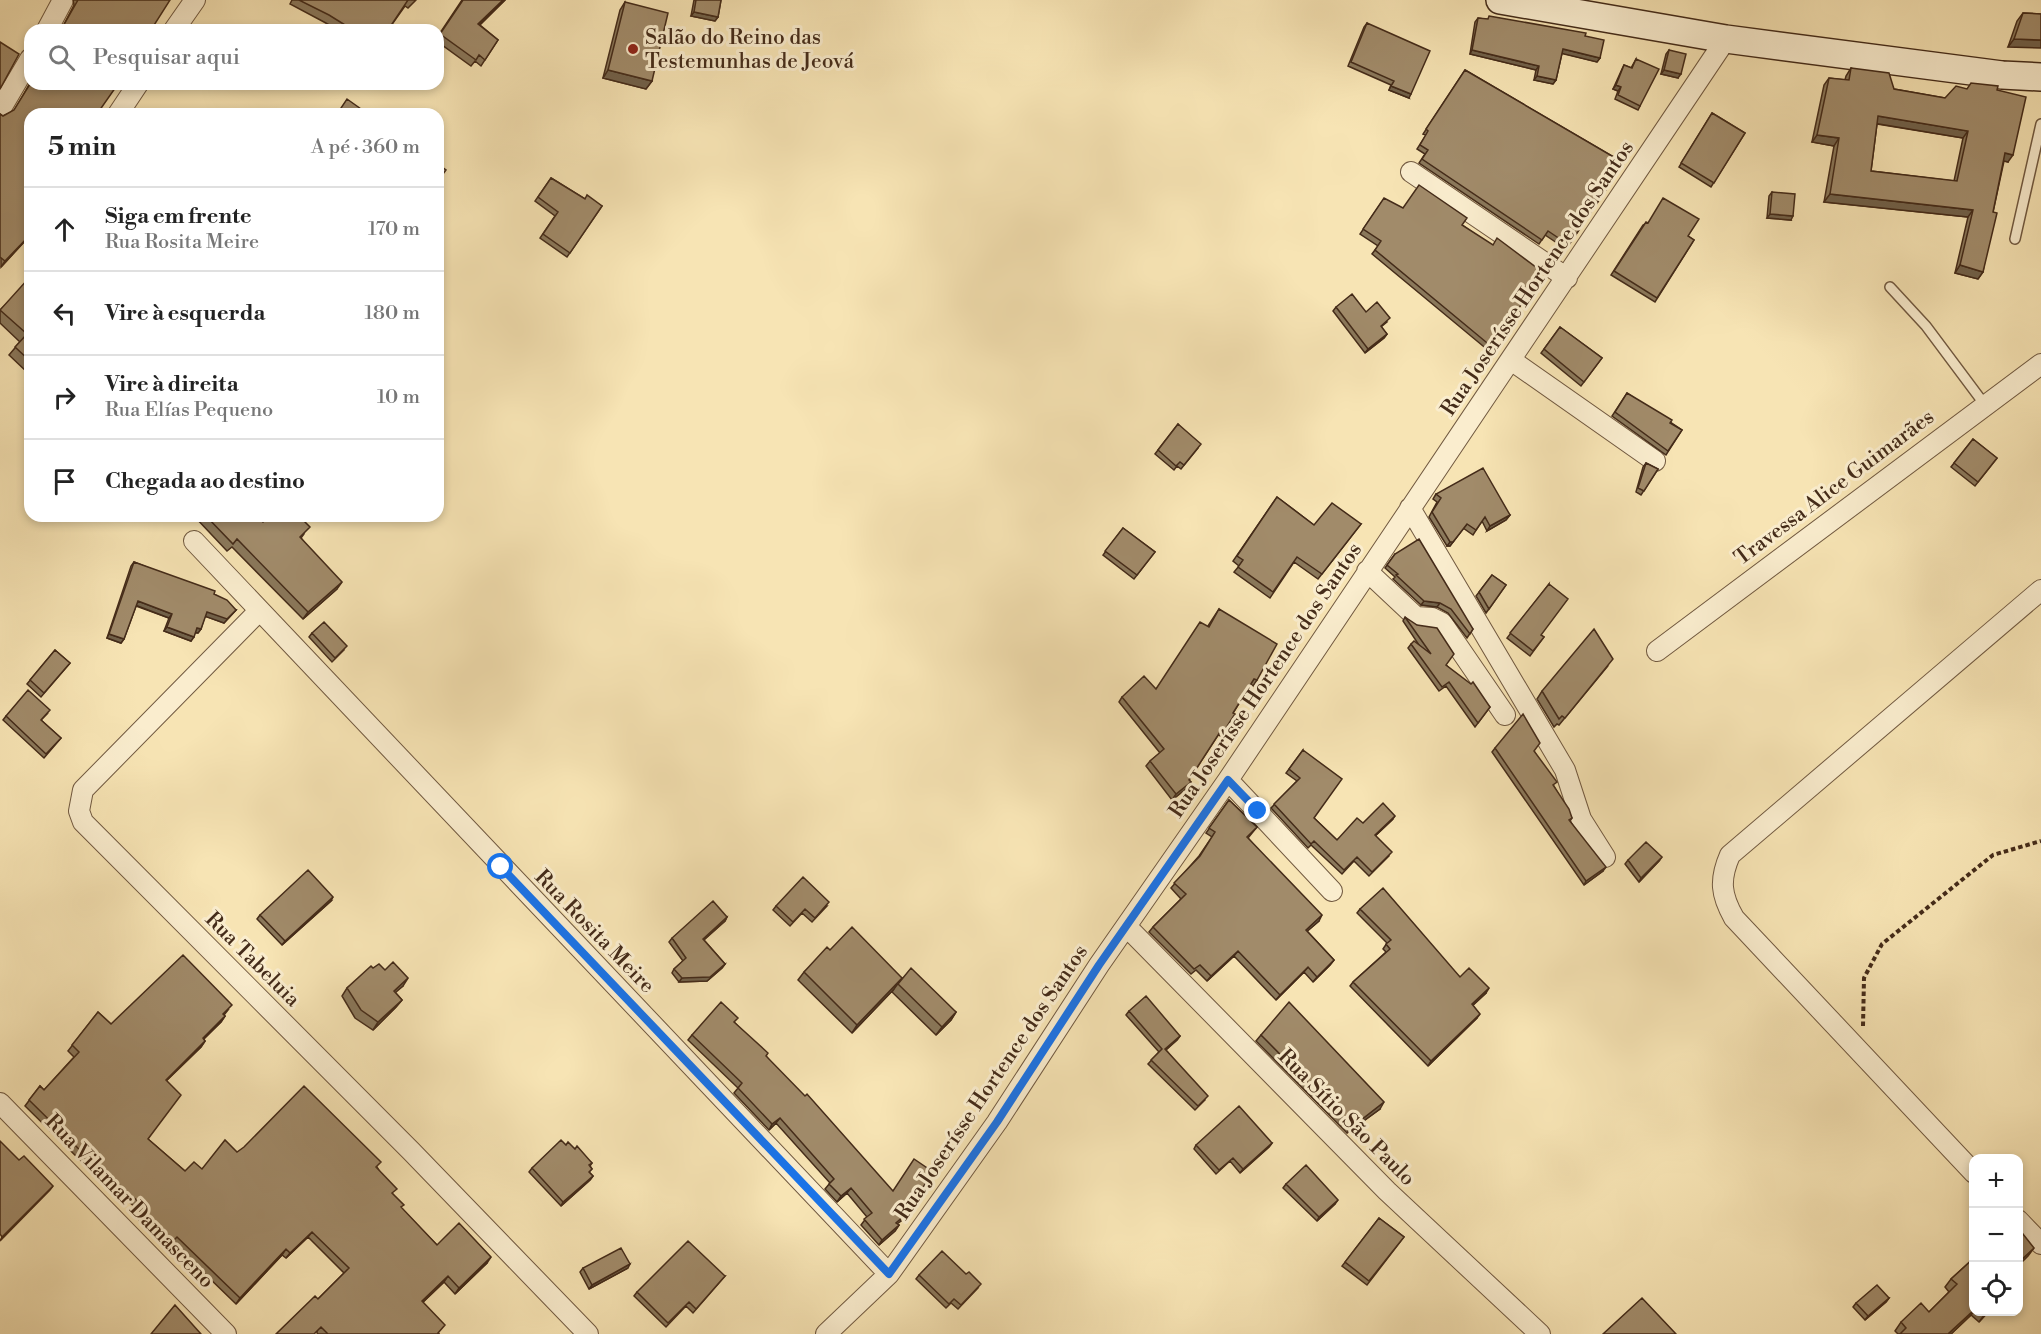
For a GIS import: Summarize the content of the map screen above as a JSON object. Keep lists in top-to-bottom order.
{
  "streets": {
    "street": [
      "Rua Joserísse Hortence dos Santos",
      "Travessa Alice Guimarães",
      "Rua Rosita Meire",
      "Rua Tabeluia",
      "Rua Sítio São Paulo",
      "Rua Vilamar Damasceno"
    ]
  },
  "crossings": [
    ["Rua Joserísse Hortence dos Santos", "Rua Rosita Meire"],
    ["Rua Joserísse Hortence dos Santos", "Rua Sítio São Paulo"],
    ["Rua Rosita Meire", "Rua Tabeluia"]
  ],
  "places": ["Salão do Reino das Testemunhas de Jeová"],
  "page": {
    "search": "Pesquisar aqui",
    "heading": ["5 min", "A pé · 360 m"],
    "list": [
      ["Siga em frente", "Rua Rosita Meire", "170 m"],
      ["Vire à esquerda", "180 m"],
      ["Vire à direita", "Rua Elías Pequeno", "10 m"],
      "Chegada ao destino"
    ],
    "map_buttons": ["+", "−"]
  }
}
